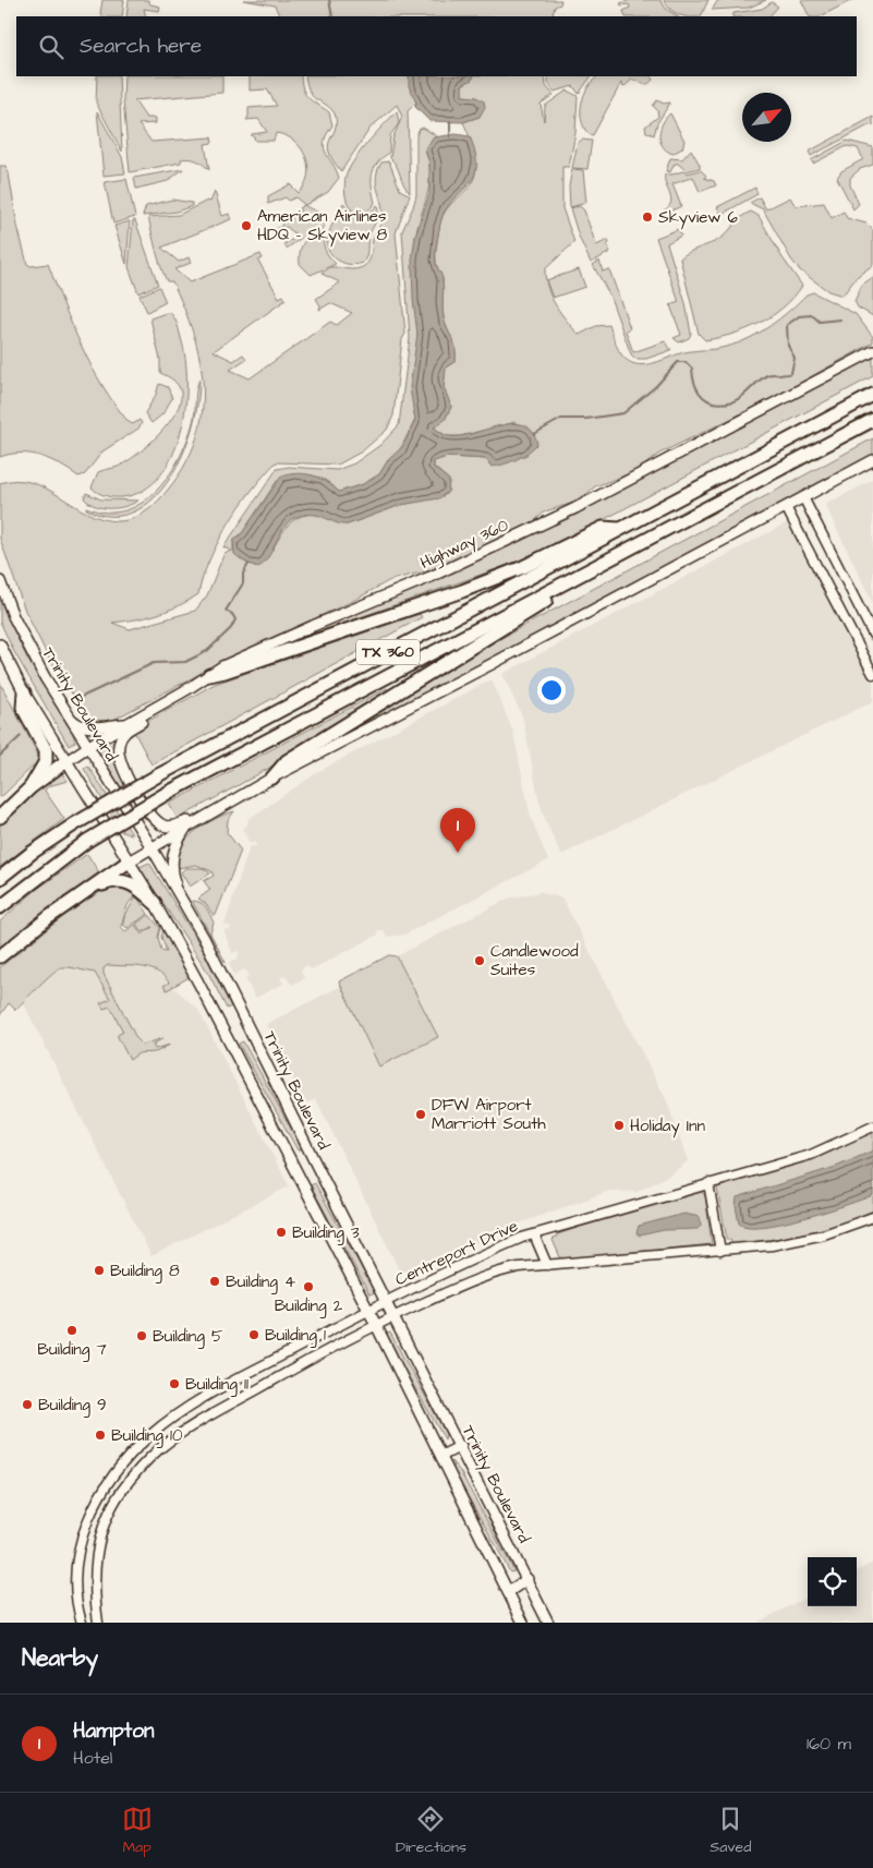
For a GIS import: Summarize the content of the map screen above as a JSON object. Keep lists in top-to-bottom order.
{
  "streets": {
    "highway": ["TX 360"],
    "main road": ["Highway 360", "Trinity Boulevard"],
    "street": ["Centreport Drive"]
  },
  "crossings": [
    ["Highway 360", "Trinity Boulevard"],
    ["Trinity Boulevard", "Centreport Drive"]
  ],
  "places": [
    "Skyview 6",
    "American Airlines HDQ - Skyview 8",
    "Candlewood Suites",
    "DFW Airport Marriott South",
    "Holiday Inn",
    "Building 3",
    "Building 8",
    "Building 4",
    "Building 2",
    "Building 7",
    "Building 1",
    "Building 5",
    "Building 11",
    "Building 9",
    "Building 10"
  ],
  "north": "top right",
  "page": {
    "search": "Search here",
    "pins": "1",
    "heading": "Nearby",
    "list": [
      {
        "mark": "1",
        "name": "Hampton",
        "note": "Hotel",
        "value": "160 m"
      }
    ],
    "nav": ["Map", "Directions", "Saved"]
  }
}
